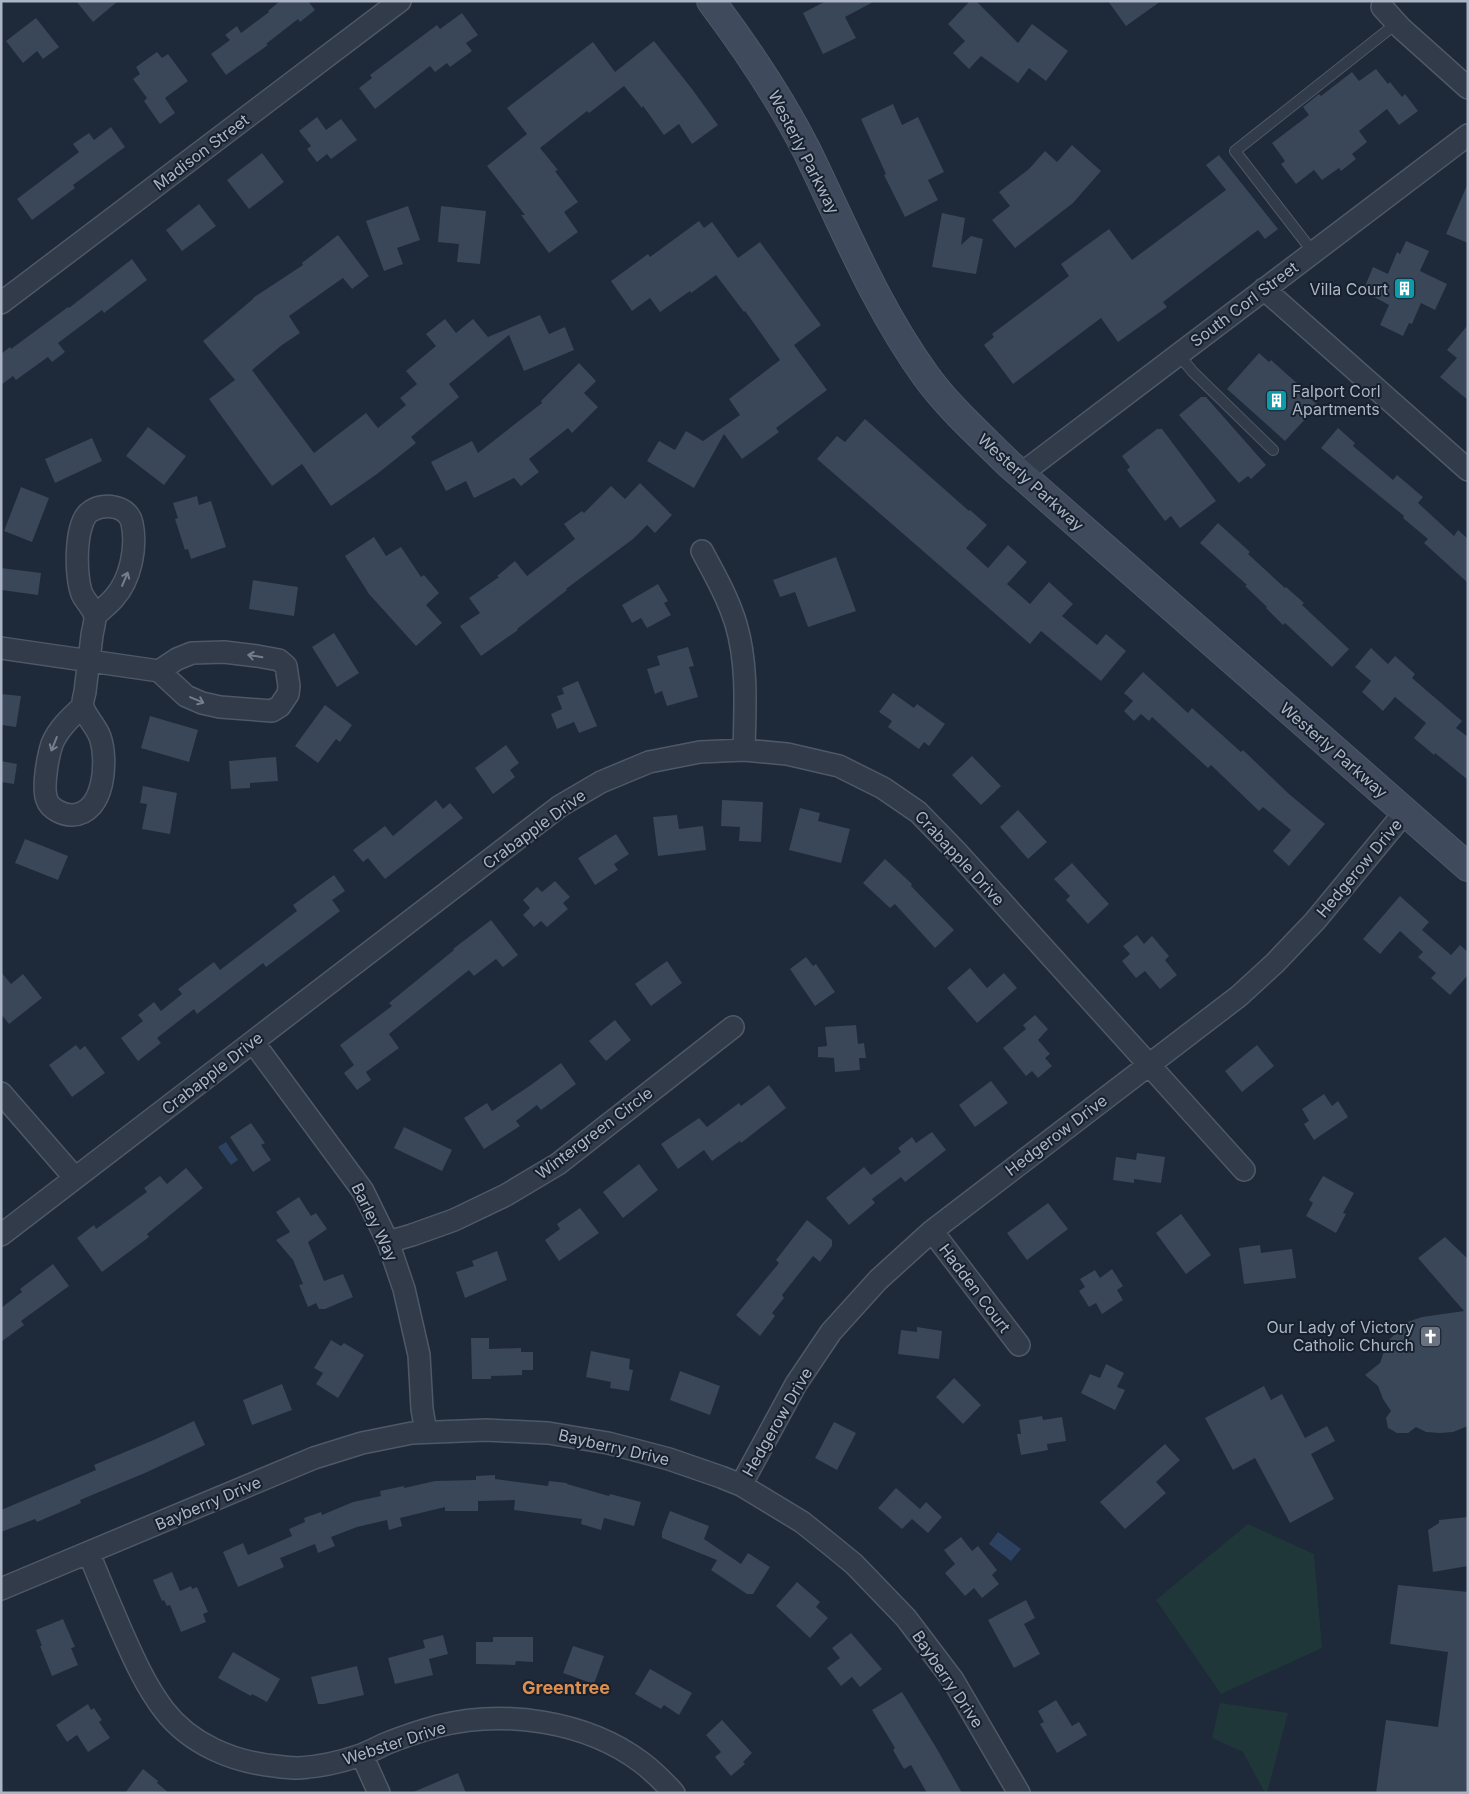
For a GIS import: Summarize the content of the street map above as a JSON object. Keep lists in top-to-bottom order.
{
  "streets": {
    "main road": ["Westerly Parkway"],
    "street": [
      "Madison Street",
      "South Corl Street",
      "Crabapple Drive",
      "Hedgerow Drive",
      "Wintergreen Circle",
      "Barley Way",
      "Hadden Court",
      "Bayberry Drive",
      "Webster Drive"
    ]
  },
  "crossings": [
    ["Westerly Parkway", "South Corl Street"],
    ["Westerly Parkway", "Hedgerow Drive"],
    ["Crabapple Drive", "Hedgerow Drive"],
    ["Crabapple Drive", "Barley Way"],
    ["Hedgerow Drive", "Hadden Court"],
    ["Hedgerow Drive", "Bayberry Drive"],
    ["Wintergreen Circle", "Barley Way"],
    ["Barley Way", "Bayberry Drive"],
    ["Bayberry Drive", "Webster Drive"]
  ],
  "districts": ["Greentree"],
  "places": {
    "building": ["Villa Court", "Falport Corl Apartments"],
    "church": ["Our Lady of Victory Catholic Church"]
  }
}
